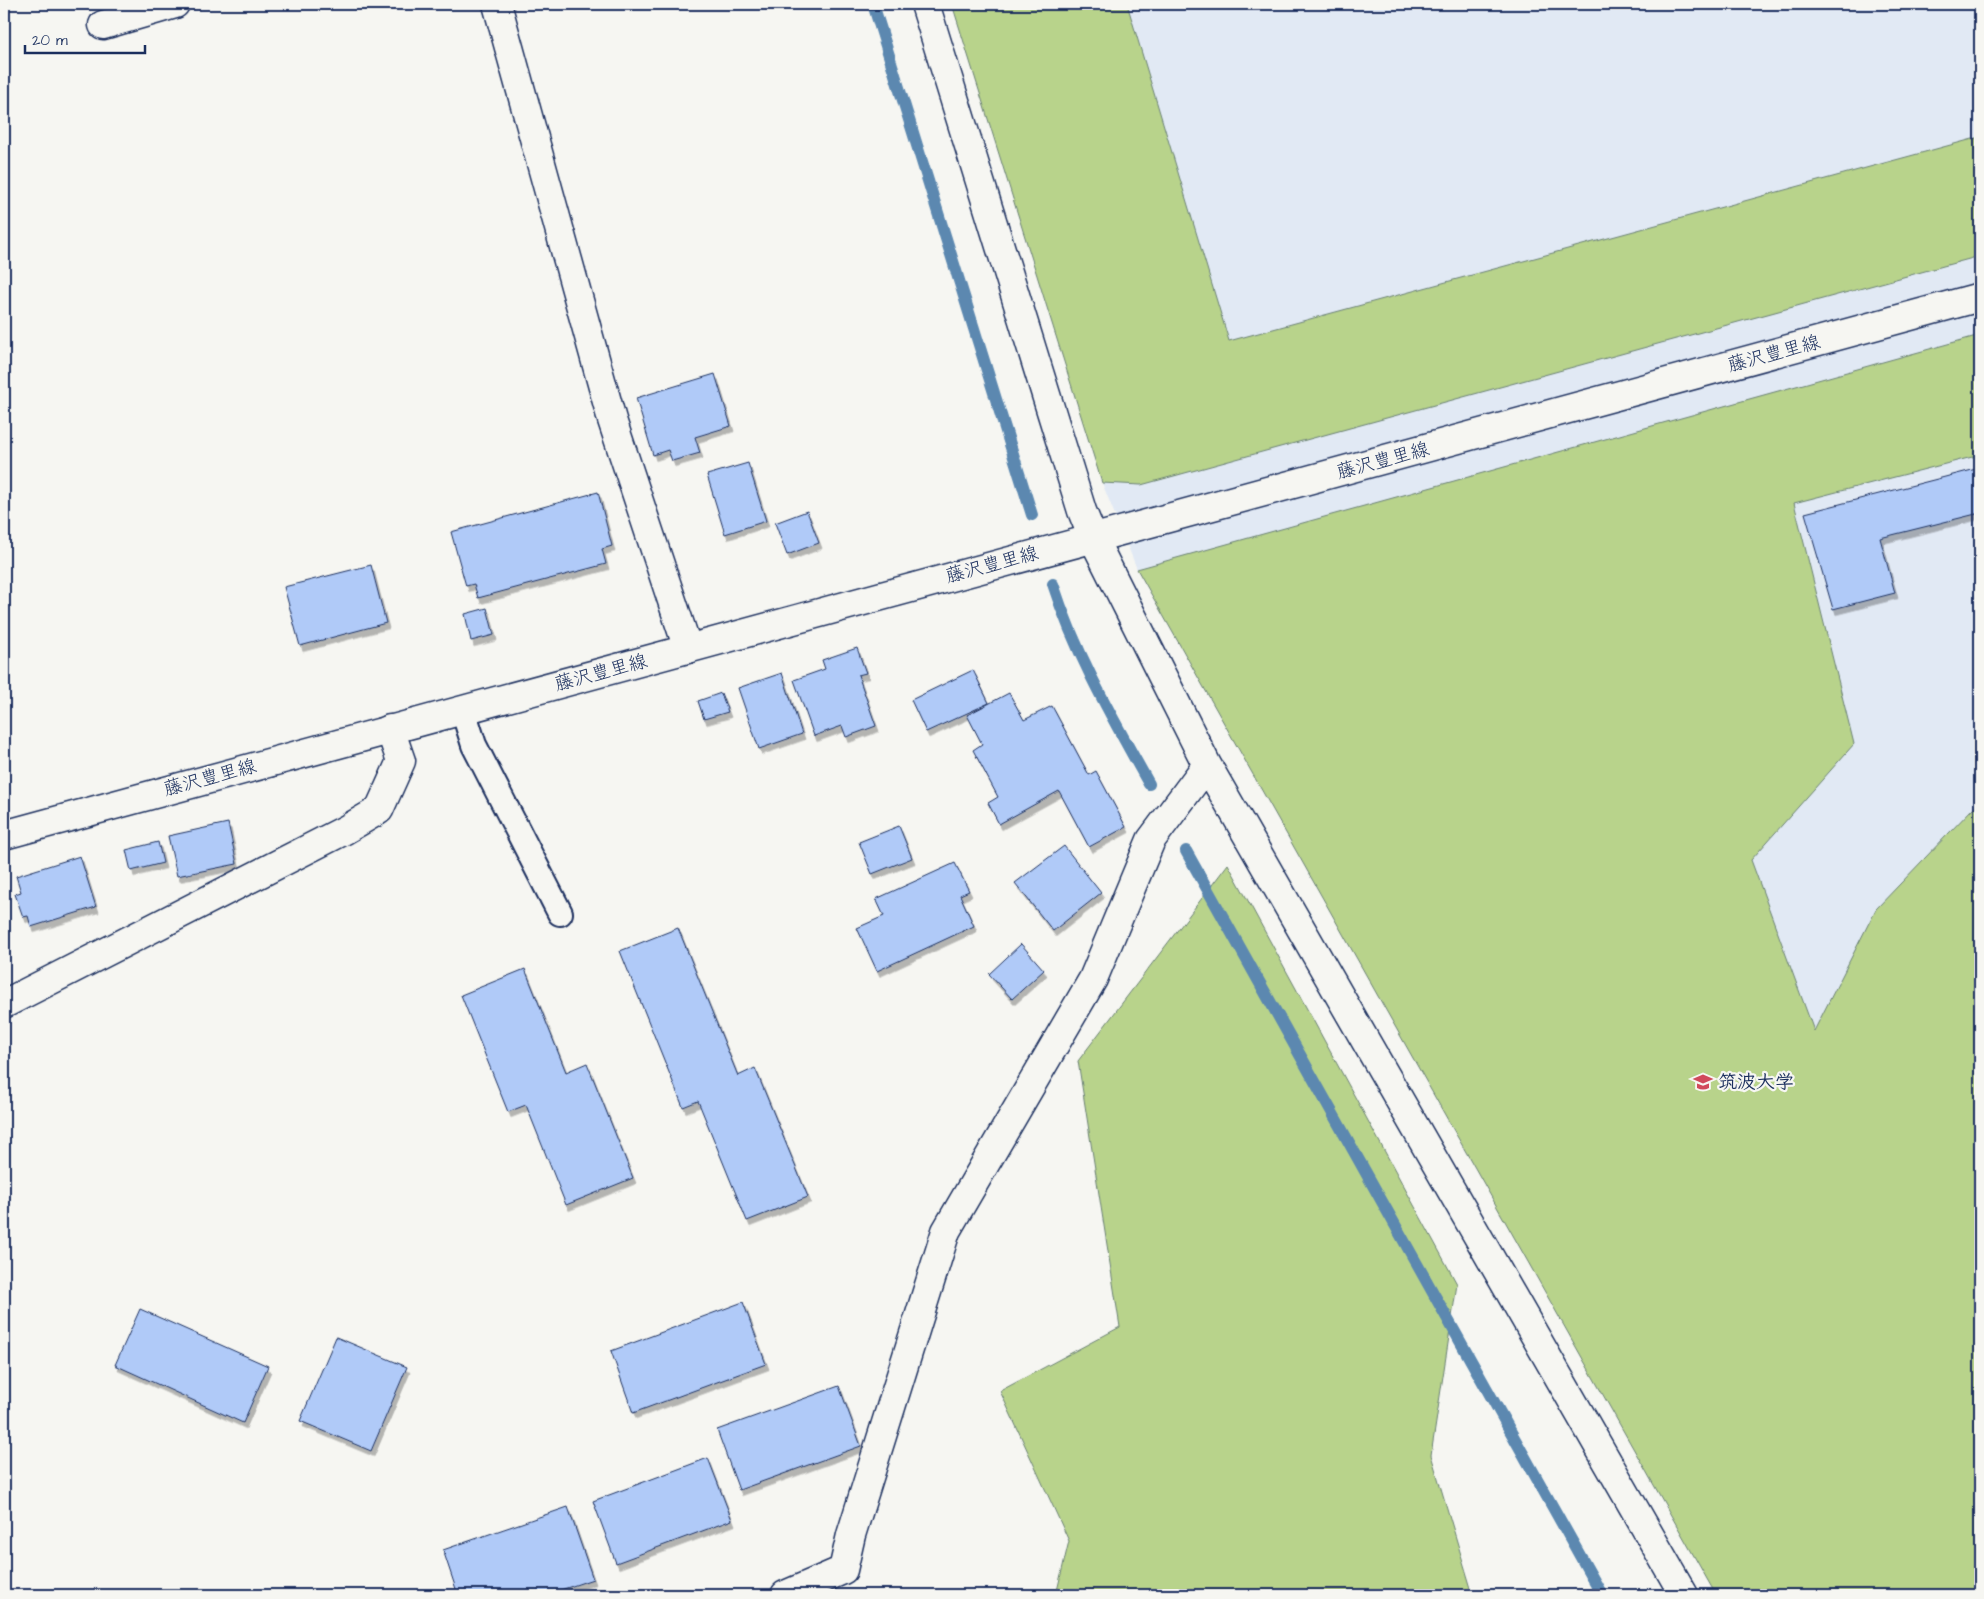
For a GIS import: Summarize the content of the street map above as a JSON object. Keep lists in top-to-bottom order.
{
  "streets": {
    "street": ["藤沢豊里線"]
  },
  "places": {
    "school or university": ["筑波大学"]
  },
  "scale_bar": "20 m"
}
